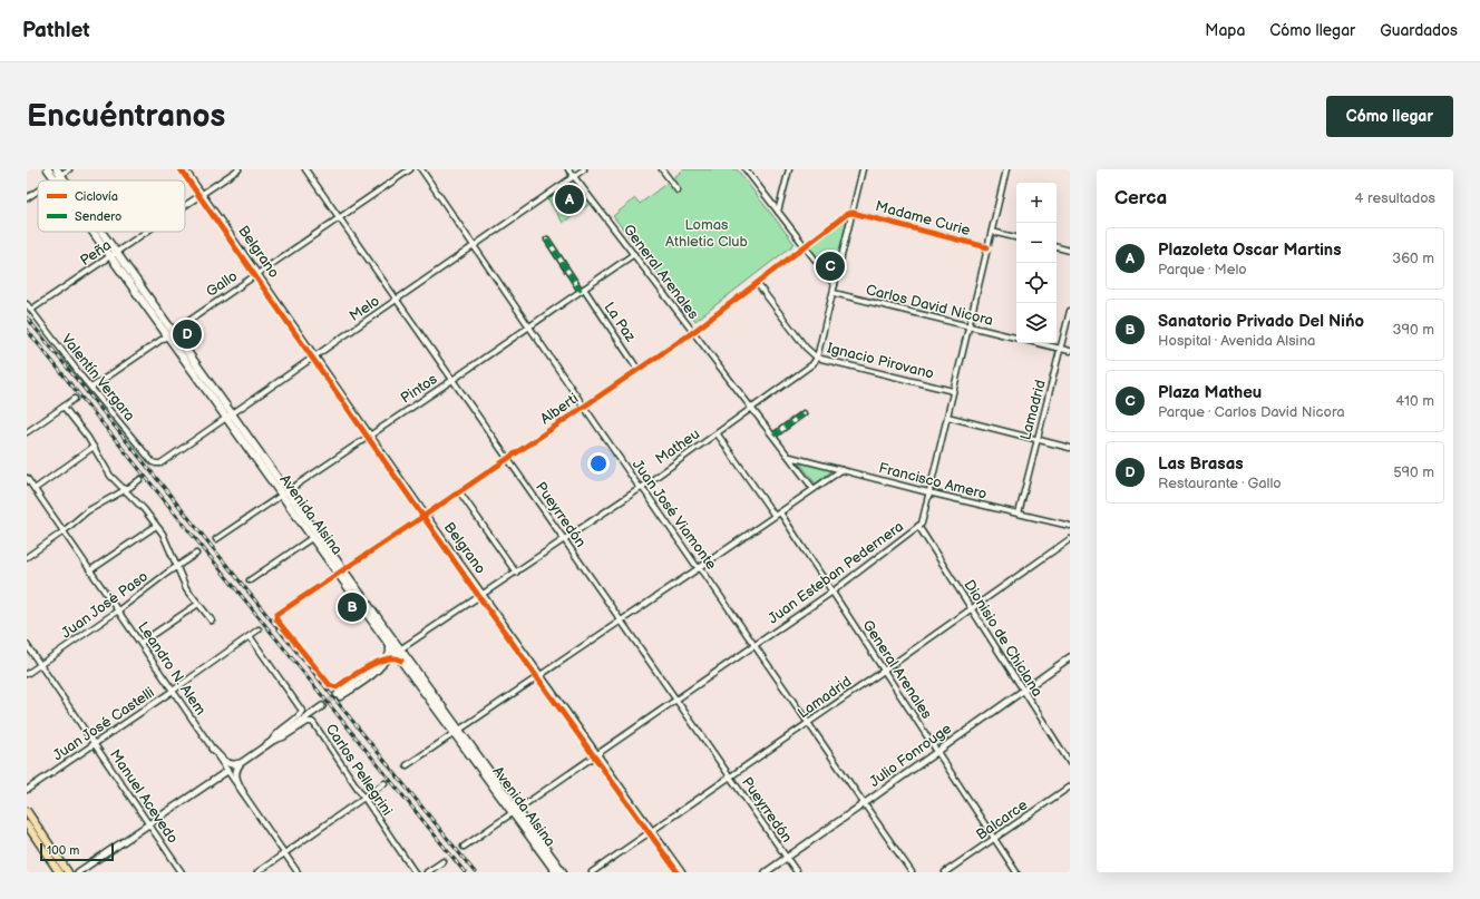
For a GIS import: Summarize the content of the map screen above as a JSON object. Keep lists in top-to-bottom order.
{
  "streets": {
    "main road": ["Avenida Alsina"],
    "street": [
      "Madame Curie",
      "Belgrano",
      "Peña",
      "General Arenales",
      "Gallo",
      "Carlos David Nicora",
      "Melo",
      "La Paz",
      "Ignacio Pirovano",
      "Valentín Vergara",
      "Pintos",
      "Alberti",
      "Lamadrid",
      "Matheu",
      "Francisco Amero",
      "Pueyrredón",
      "Juan José Viamonte",
      "Juan Esteban Pedernera",
      "Juan José Paso",
      "Dionisio de Chiclana",
      "Leandro N. Alem",
      "Juan José Castelli",
      "Julio Fonrouge",
      "Carlos Pellegrini",
      "Manuel Acevedo",
      "Balcarce"
    ]
  },
  "crossings": [
    ["Madame Curie", "Alberti"],
    ["Madame Curie", "Matheu"],
    ["Madame Curie", "Juan Esteban Pedernera"],
    ["Belgrano", "Peña"],
    ["Belgrano", "Gallo"],
    ["Belgrano", "Melo"],
    ["Belgrano", "Pintos"],
    ["Belgrano", "Alberti"],
    ["Belgrano", "Lamadrid"],
    ["Belgrano", "Matheu"],
    ["Belgrano", "Juan Esteban Pedernera"],
    ["Peña", "Valentín Vergara"],
    ["Peña", "Avenida Alsina"],
    ["General Arenales", "Melo"],
    ["General Arenales", "Pintos"],
    ["General Arenales", "Alberti"],
    ["General Arenales", "Lamadrid"],
    ["General Arenales", "Matheu"],
    ["General Arenales", "Juan Esteban Pedernera"],
    ["General Arenales", "Julio Fonrouge"],
    ["General Arenales", "Balcarce"],
    ["Gallo", "Valentín Vergara"],
    ["Gallo", "Avenida Alsina"],
    ["Gallo", "Pueyrredón"],
    ["Carlos David Nicora", "Matheu"],
    ["Carlos David Nicora", "Juan Esteban Pedernera"],
    ["Melo", "Valentín Vergara"],
    ["Melo", "Avenida Alsina"],
    ["Melo", "Pueyrredón"],
    ["Melo", "Juan José Viamonte"],
    ["La Paz", "Pintos"],
    ["La Paz", "Alberti"],
    ["Ignacio Pirovano", "Alberti"],
    ["Ignacio Pirovano", "Matheu"],
    ["Ignacio Pirovano", "Juan Esteban Pedernera"],
    ["Pintos", "Avenida Alsina"],
    ["Pintos", "Pueyrredón"],
    ["Pintos", "Juan José Viamonte"],
    ["Alberti", "Matheu"],
    ["Alberti", "Avenida Alsina"],
    ["Alberti", "Pueyrredón"],
    ["Alberti", "Juan José Viamonte"],
    ["Lamadrid", "Francisco Amero"],
    ["Lamadrid", "Pueyrredón"],
    ["Lamadrid", "Juan José Viamonte"],
    ["Lamadrid", "Dionisio de Chiclana"],
    ["Matheu", "Avenida Alsina"],
    ["Matheu", "Pueyrredón"],
    ["Matheu", "Juan José Viamonte"],
    ["Francisco Amero", "Juan Esteban Pedernera"],
    ["Avenida Alsina", "Juan Esteban Pedernera"],
    ["Pueyrredón", "Juan Esteban Pedernera"],
    ["Pueyrredón", "Julio Fonrouge"],
    ["Juan José Viamonte", "Juan Esteban Pedernera"],
    ["Juan José Viamonte", "Julio Fonrouge"],
    ["Juan Esteban Pedernera", "Dionisio de Chiclana"],
    ["Juan José Paso", "Leandro N. Alem"],
    ["Juan José Paso", "Manuel Acevedo"],
    ["Dionisio de Chiclana", "Julio Fonrouge"],
    ["Leandro N. Alem", "Juan José Castelli"],
    ["Juan José Castelli", "Manuel Acevedo"]
  ],
  "parks": ["Lomas Athletic Club"],
  "legend": ["Ciclovía", "Sendero"],
  "scale_bar": "100 m",
  "page": {
    "header": "Pathlet",
    "nav": ["Mapa", "Cómo llegar", "Guardados"],
    "buttons": "Cómo llegar",
    "title": "Encuéntranos",
    "heading": ["Cerca", "4 resultados"],
    "map_buttons": ["+", "−"],
    "pins": [
      "A",
      "C",
      "D",
      "B"
    ],
    "list": [
      {
        "mark": "A",
        "name": "Plazoleta Oscar Martins",
        "note": "Parque · Melo",
        "value": "360 m"
      },
      {
        "mark": "B",
        "name": "Sanatorio Privado Del Nińo",
        "note": "Hospital · Avenida Alsina",
        "value": "390 m"
      },
      {
        "mark": "C",
        "name": "Plaza Matheu",
        "note": "Parque · Carlos David Nicora",
        "value": "410 m"
      },
      {
        "mark": "D",
        "name": "Las Brasas",
        "note": "Restaurante · Gallo",
        "value": "590 m"
      }
    ],
    "scale": "100 m"
  }
}
